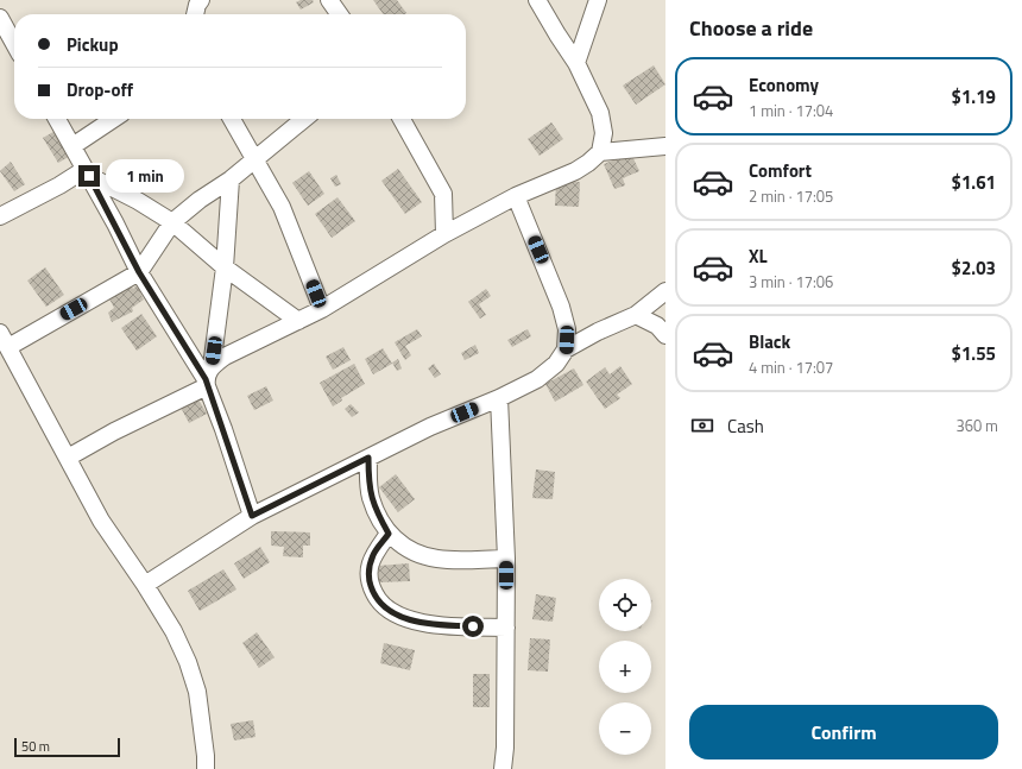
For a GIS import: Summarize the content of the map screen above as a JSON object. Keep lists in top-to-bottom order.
{
  "scale_bar": "50 m",
  "page": {
    "heading": "Choose a ride",
    "banner": ["Pickup", "Drop-off"],
    "list": [
      {
        "name": "Economy",
        "note": "1 min · 17:04",
        "value": "$1.19"
      },
      {
        "name": "Comfort",
        "note": "2 min · 17:05",
        "value": "$1.61"
      },
      {
        "name": "XL",
        "note": "3 min · 17:06",
        "value": "$2.03"
      },
      {
        "name": "Black",
        "note": "4 min · 17:07",
        "value": "$1.55"
      }
    ],
    "bubble": "1 min",
    "pay": ["Cash", "360 m"],
    "map_buttons": ["+", "−"],
    "buttons": "Confirm",
    "scale": "50 m"
  }
}
